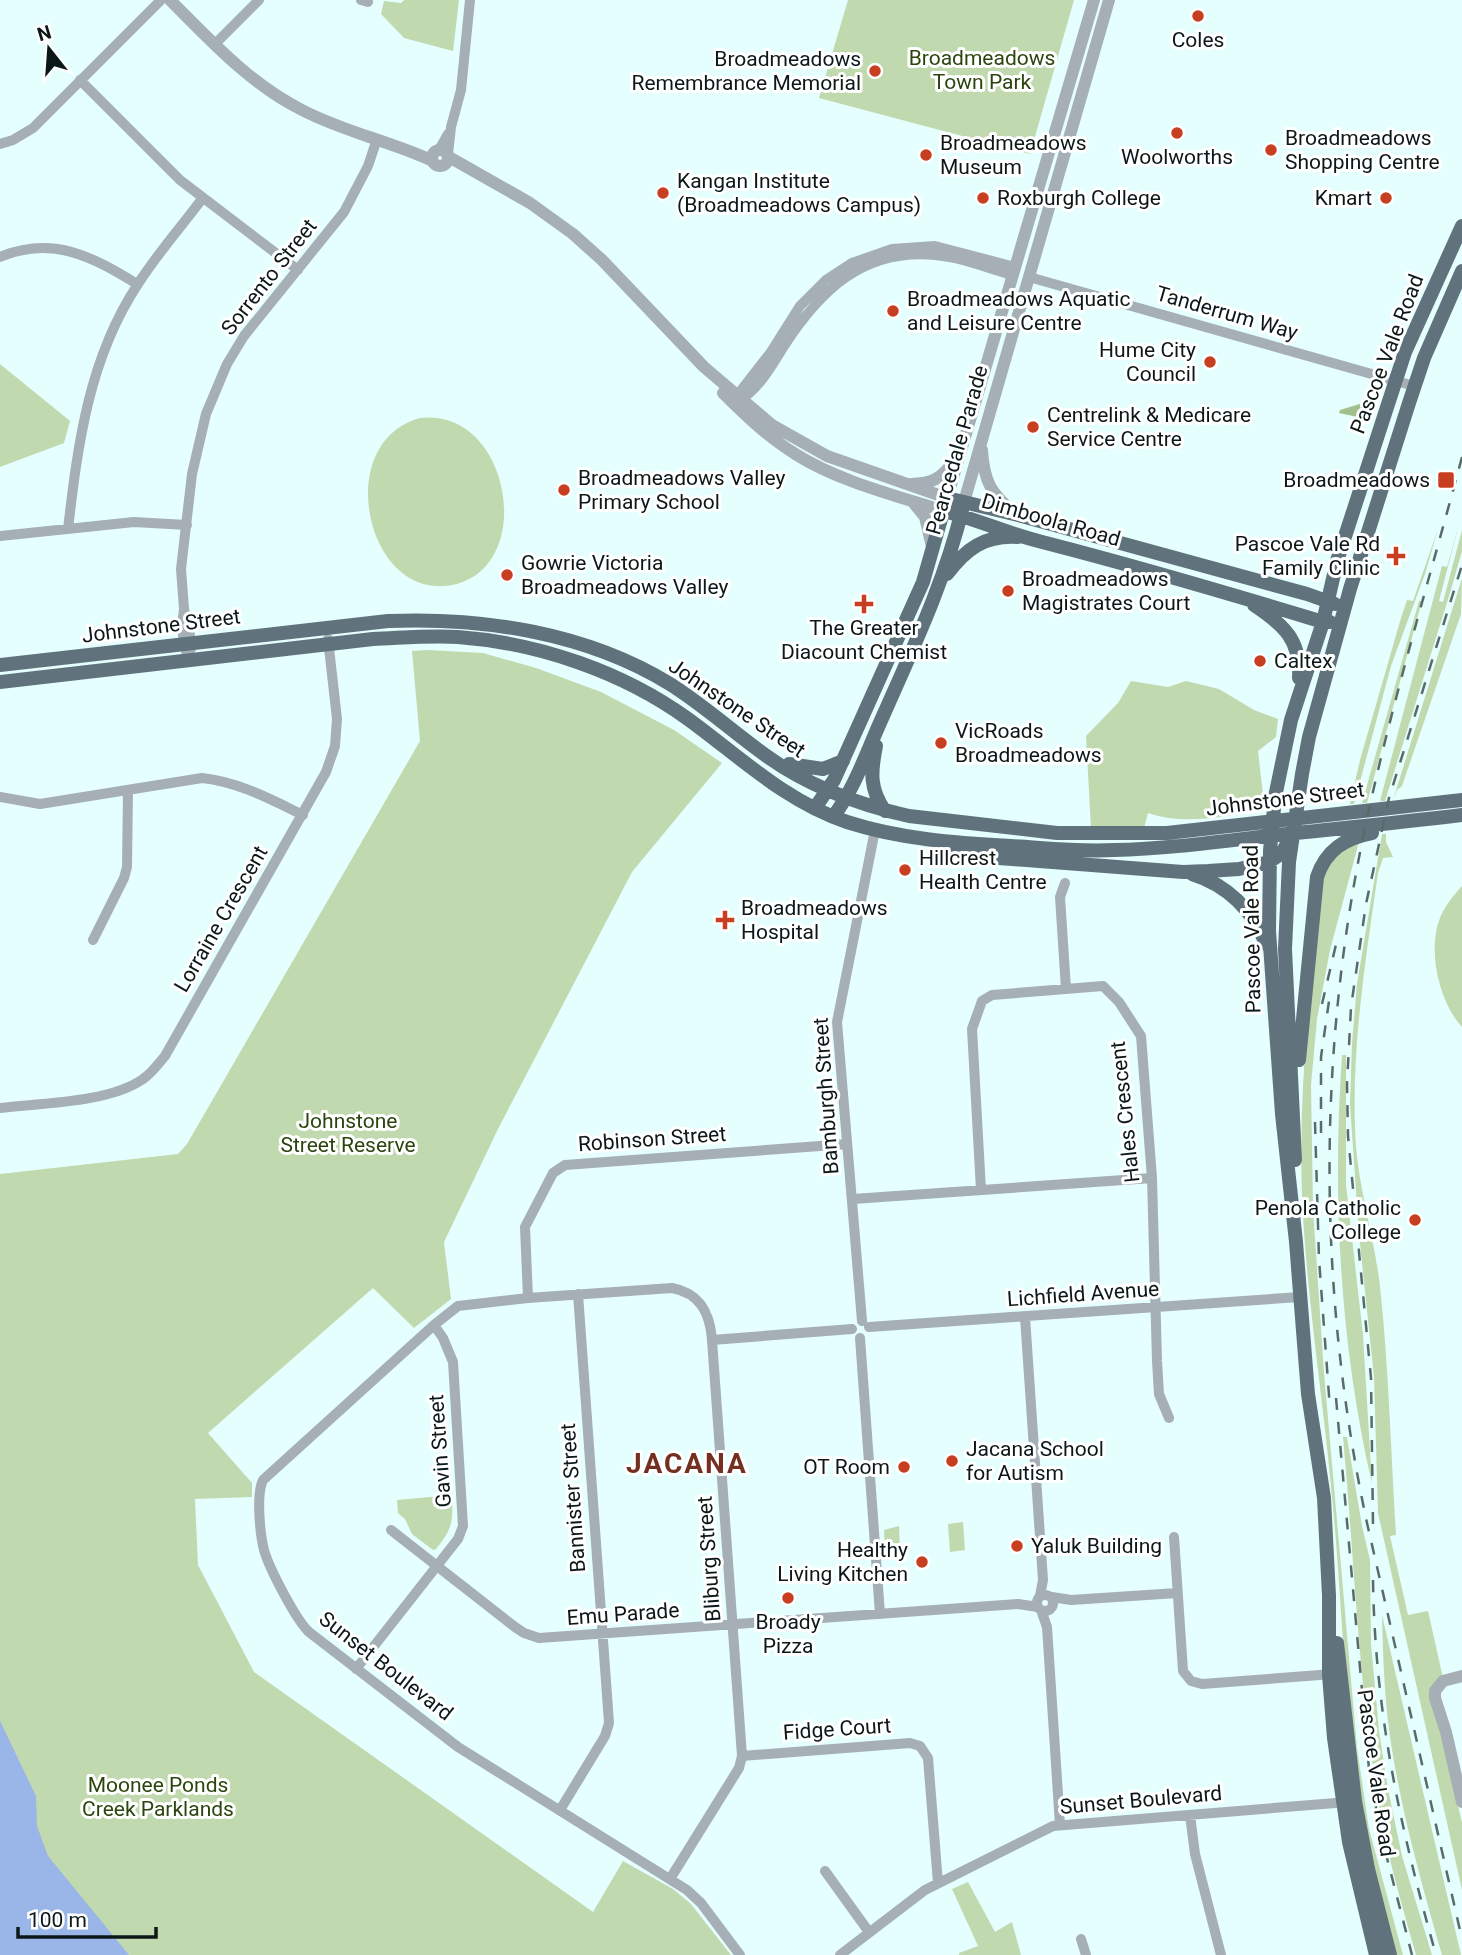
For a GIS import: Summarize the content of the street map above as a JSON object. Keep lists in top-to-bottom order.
{
  "streets": {
    "main road": [
      "Pascoe Vale Road",
      "Pearcedale Parade",
      "Dimboola Road",
      "Johnstone Street"
    ],
    "street": [
      "Sorrento Street",
      "Tanderrum Way",
      "Lorraine Crescent",
      "Bamburgh Street",
      "Hales Crescent",
      "Robinson Street",
      "Lichfield Avenue",
      "Gavin Street",
      "Bannister Street",
      "Bliburg Street",
      "Emu Parade",
      "Sunset Boulevard",
      "Fidge Court"
    ]
  },
  "crossings": [
    ["Sorrento Street", "Dimboola Road"],
    ["Sorrento Street", "Johnstone Street"],
    ["Tanderrum Way", "Pascoe Vale Road"],
    ["Tanderrum Way", "Pearcedale Parade"],
    ["Tanderrum Way", "Dimboola Road"],
    ["Pascoe Vale Road", "Dimboola Road"],
    ["Pascoe Vale Road", "Lichfield Avenue"],
    ["Pascoe Vale Road", "Sunset Boulevard"],
    ["Pearcedale Parade", "Dimboola Road"],
    ["Pearcedale Parade", "Johnstone Street"],
    ["Johnstone Street", "Lorraine Crescent"],
    ["Johnstone Street", "Bamburgh Street"],
    ["Bamburgh Street", "Robinson Street"],
    ["Bamburgh Street", "Lichfield Avenue"],
    ["Hales Crescent", "Lichfield Avenue"],
    ["Robinson Street", "Sunset Boulevard"],
    ["Gavin Street", "Emu Parade"],
    ["Gavin Street", "Sunset Boulevard"],
    ["Bannister Street", "Bliburg Street"],
    ["Bannister Street", "Emu Parade"],
    ["Bannister Street", "Sunset Boulevard"],
    ["Bliburg Street", "Emu Parade"],
    ["Bliburg Street", "Sunset Boulevard"],
    ["Bliburg Street", "Fidge Court"],
    ["Sunset Boulevard", "Fidge Court"]
  ],
  "districts": ["JACANA"],
  "parks": ["Broadmeadows Town Park", "Johnstone Street Reserve", "Moonee Ponds Creek Parklands"],
  "places": {
    "other": [
      "Coles",
      "Broadmeadows Remembrance Memorial",
      "Woolworths",
      "Broadmeadows Shopping Centre",
      "Broadmeadows Museum",
      "Kangan Institute (Broadmeadows Campus)",
      "Roxburgh College",
      "Kmart",
      "Broadmeadows Aquatic and Leisure Centre",
      "Hume City Council",
      "Centrelink & Medicare Service Centre",
      "Broadmeadows Valley Primary School",
      "Gowrie Victoria Broadmeadows Valley",
      "Broadmeadows Magistrates Court",
      "Caltex",
      "VicRoads Broadmeadows",
      "Hillcrest Health Centre",
      "Penola Catholic College",
      "Jacana School for Autism",
      "OT Room",
      "Yaluk Building",
      "Healthy Living Kitchen",
      "Broady Pizza"
    ],
    "transit": ["Broadmeadows"],
    "health": ["Pascoe Vale Rd Family Clinic", "The Greater Diacount Chemist", "Broadmeadows Hospital"]
  },
  "scale_bar": "100 m",
  "north": "top"
}
